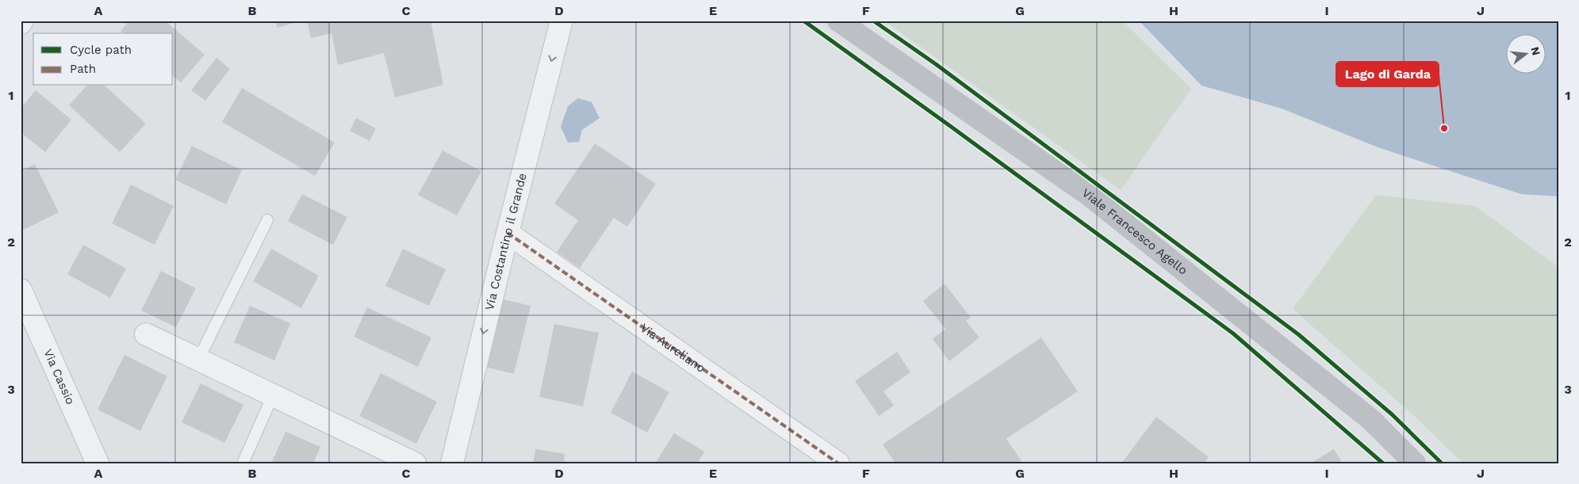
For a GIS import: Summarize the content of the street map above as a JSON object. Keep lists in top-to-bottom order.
{
  "streets": {
    "main road": ["Viale Francesco Agello"],
    "street": ["Via Costantino il Grande", "Via Aureliano", "Via Cassio"]
  },
  "crossings": [
    ["Via Costantino il Grande", "Via Aureliano"]
  ],
  "one_way": ["Via Costantino il Grande"],
  "places": ["Lago di Garda"],
  "legend": ["Cycle path", "Path"],
  "north": "right",
  "grid": {
    "columns": [
      "A",
      "B",
      "C",
      "D",
      "E",
      "F",
      "G",
      "H",
      "I",
      "J"
    ],
    "rows": ["1", "2", "3"]
  }
}
